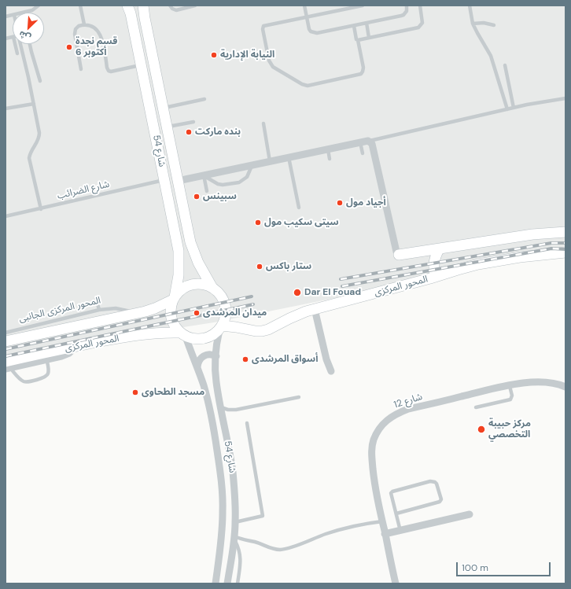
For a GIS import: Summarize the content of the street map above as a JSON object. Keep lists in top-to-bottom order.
{
  "streets": {
    "main road": ["شارع 54", "المحور المركزى"],
    "street": ["شارع 12"],
    "lane": ["شارع الضرائب", "المحور المركزى الجانبى"]
  },
  "crossings": [
    ["شارع 54", "شارع الضرائب"],
    ["شارع 54", "المحور المركزى"]
  ],
  "places": [
    "قسم نجدة 6 أكتوبر",
    "النيابة الإدارية",
    "بنده ماركت",
    "سبينس",
    "أجياد مول",
    "سيتى سكيب مول",
    "ستار باكس",
    "Dar El Fouad",
    "ميدان المرشدى",
    "أسواق المرشدى",
    "مسجد الطحاوى",
    "مركز حبيبة التخصصي"
  ],
  "scale_bar": "100 m",
  "north": "bottom left"
}
